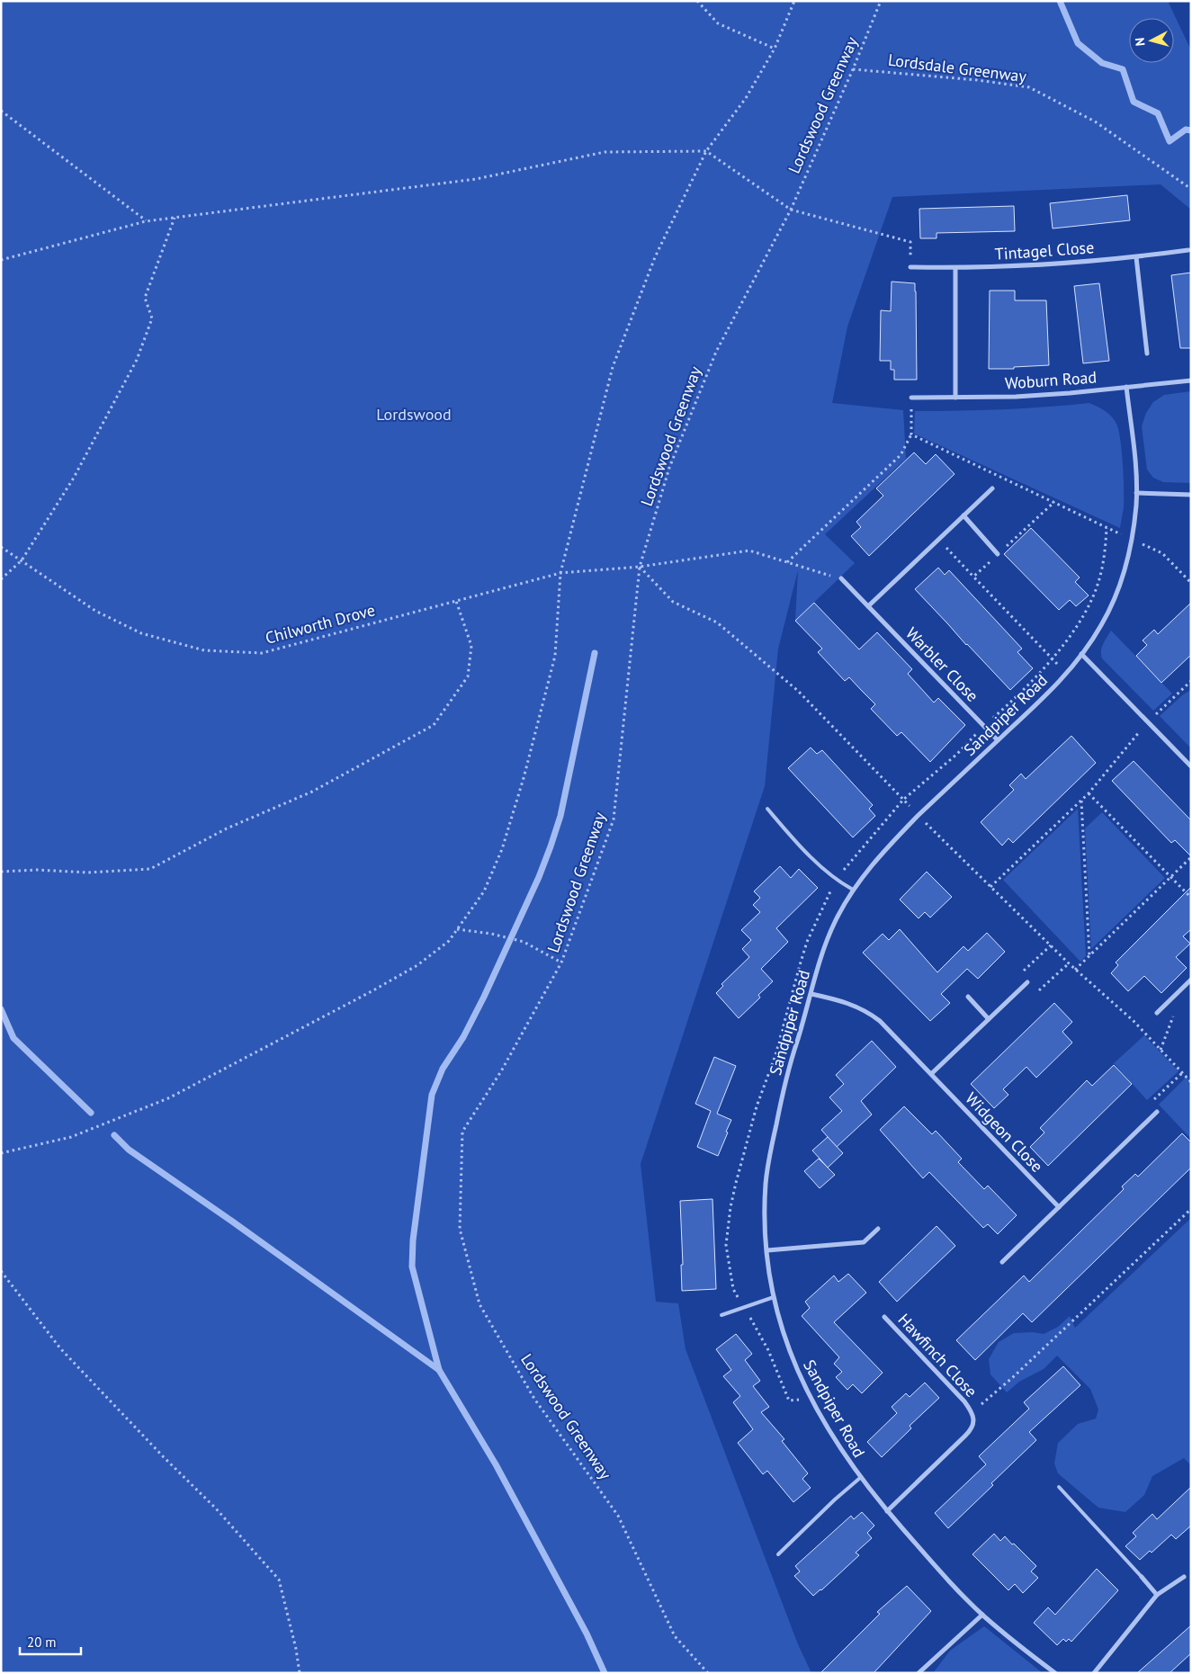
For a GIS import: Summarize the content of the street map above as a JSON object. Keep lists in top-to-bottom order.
{
  "streets": {
    "street": [
      "Tintagel Close",
      "Woburn Road",
      "Warbler Close",
      "Sandpiper Road",
      "Widgeon Close",
      "Hawfinch Close"
    ],
    "path": ["Lordsdale Greenway", "Lordswood Greenway", "Chilworth Drove"]
  },
  "crossings": [
    ["Lordsdale Greenway", "Lordswood Greenway"],
    ["Lordswood Greenway", "Chilworth Drove"],
    ["Woburn Road", "Sandpiper Road"],
    ["Chilworth Drove", "Warbler Close"],
    ["Warbler Close", "Sandpiper Road"],
    ["Sandpiper Road", "Widgeon Close"],
    ["Sandpiper Road", "Hawfinch Close"]
  ],
  "parks": ["Lordswood"],
  "scale_bar": "20 m",
  "north": "left"
}
